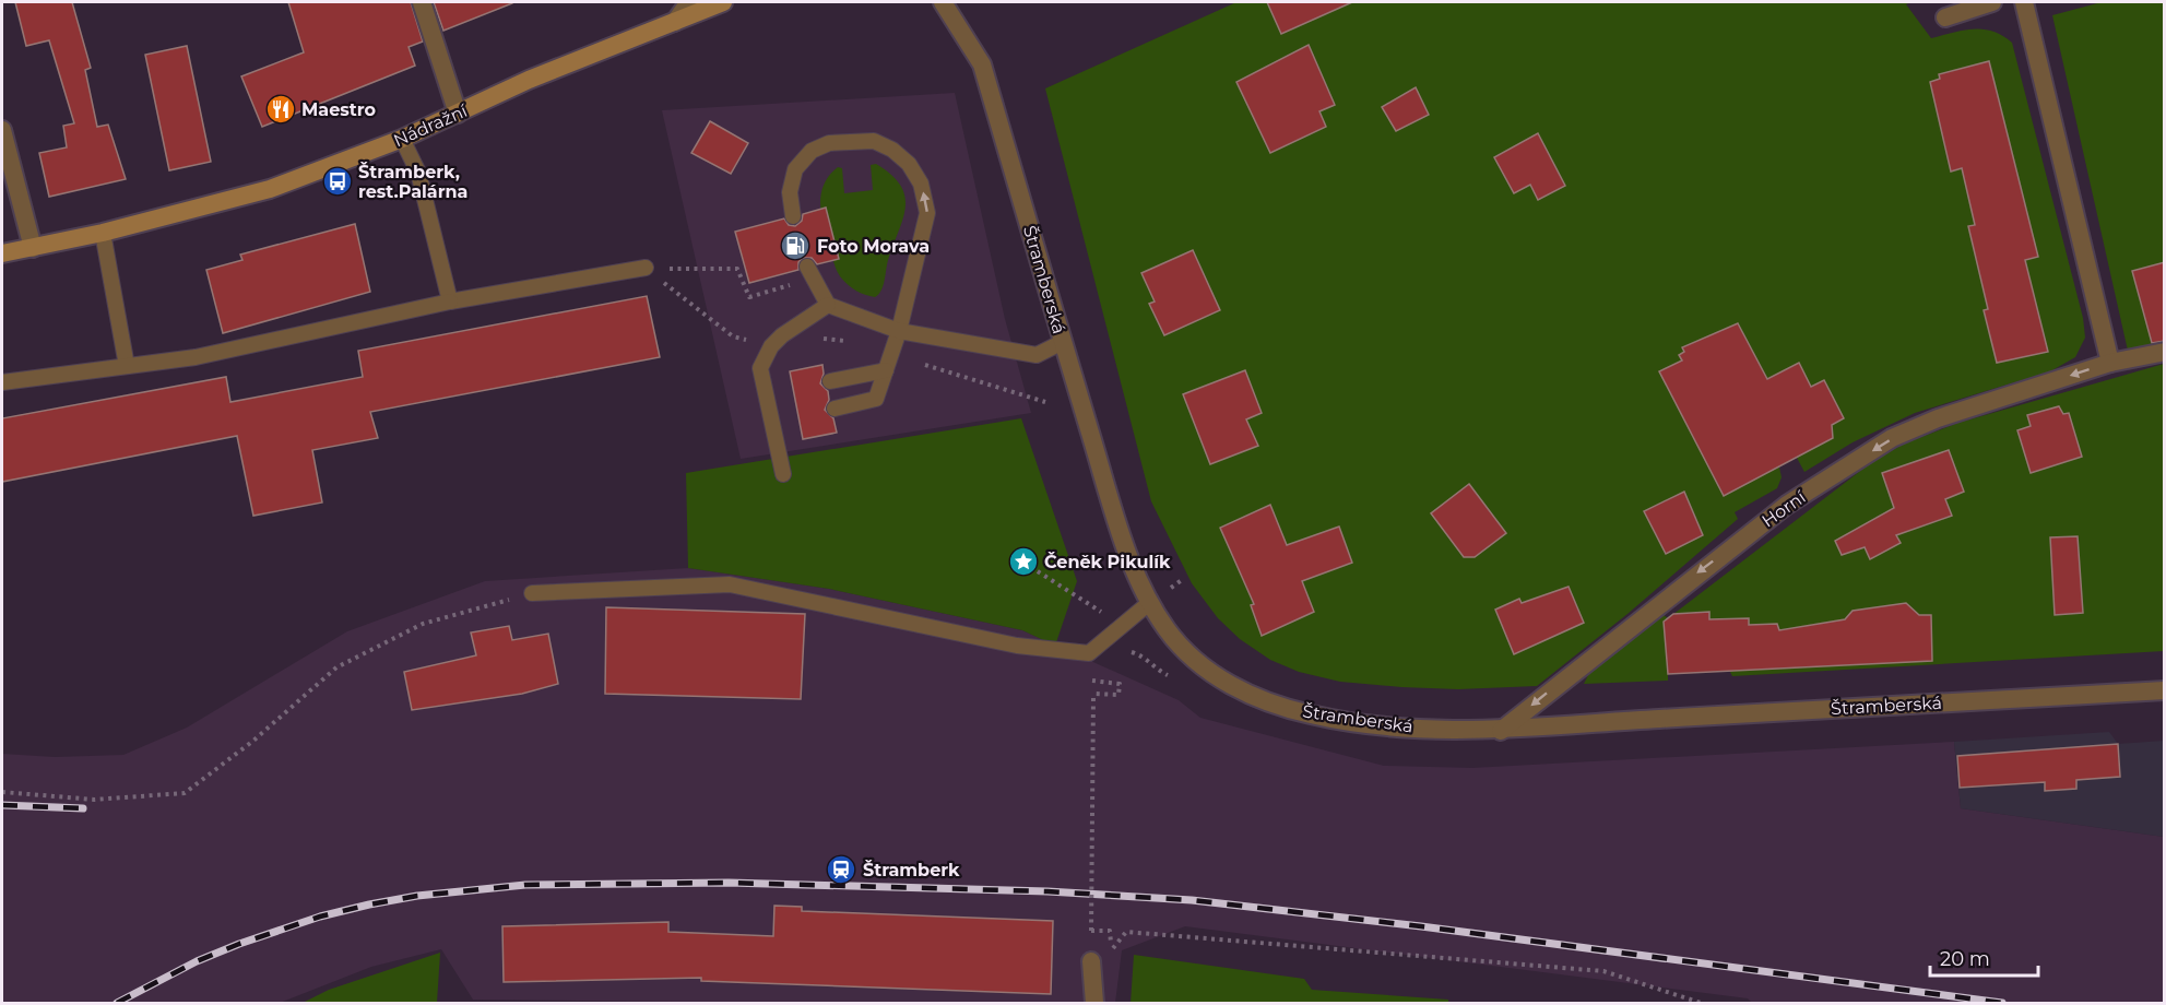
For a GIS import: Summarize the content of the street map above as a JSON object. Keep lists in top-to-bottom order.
{
  "streets": {
    "main road": ["Nádražní"],
    "street": ["Štramberská", "Horní"]
  },
  "crossings": [
    ["Štramberská", "Horní"]
  ],
  "one_way": ["Horní"],
  "places": {
    "restaurant": ["Maestro"],
    "bus stop": ["Štramberk, rest.Palárna"],
    "fuel station": ["Foto Morava"],
    "place": ["Čeněk Pikulík"],
    "station": ["Štramberk"]
  },
  "scale_bar": "20 m"
}
